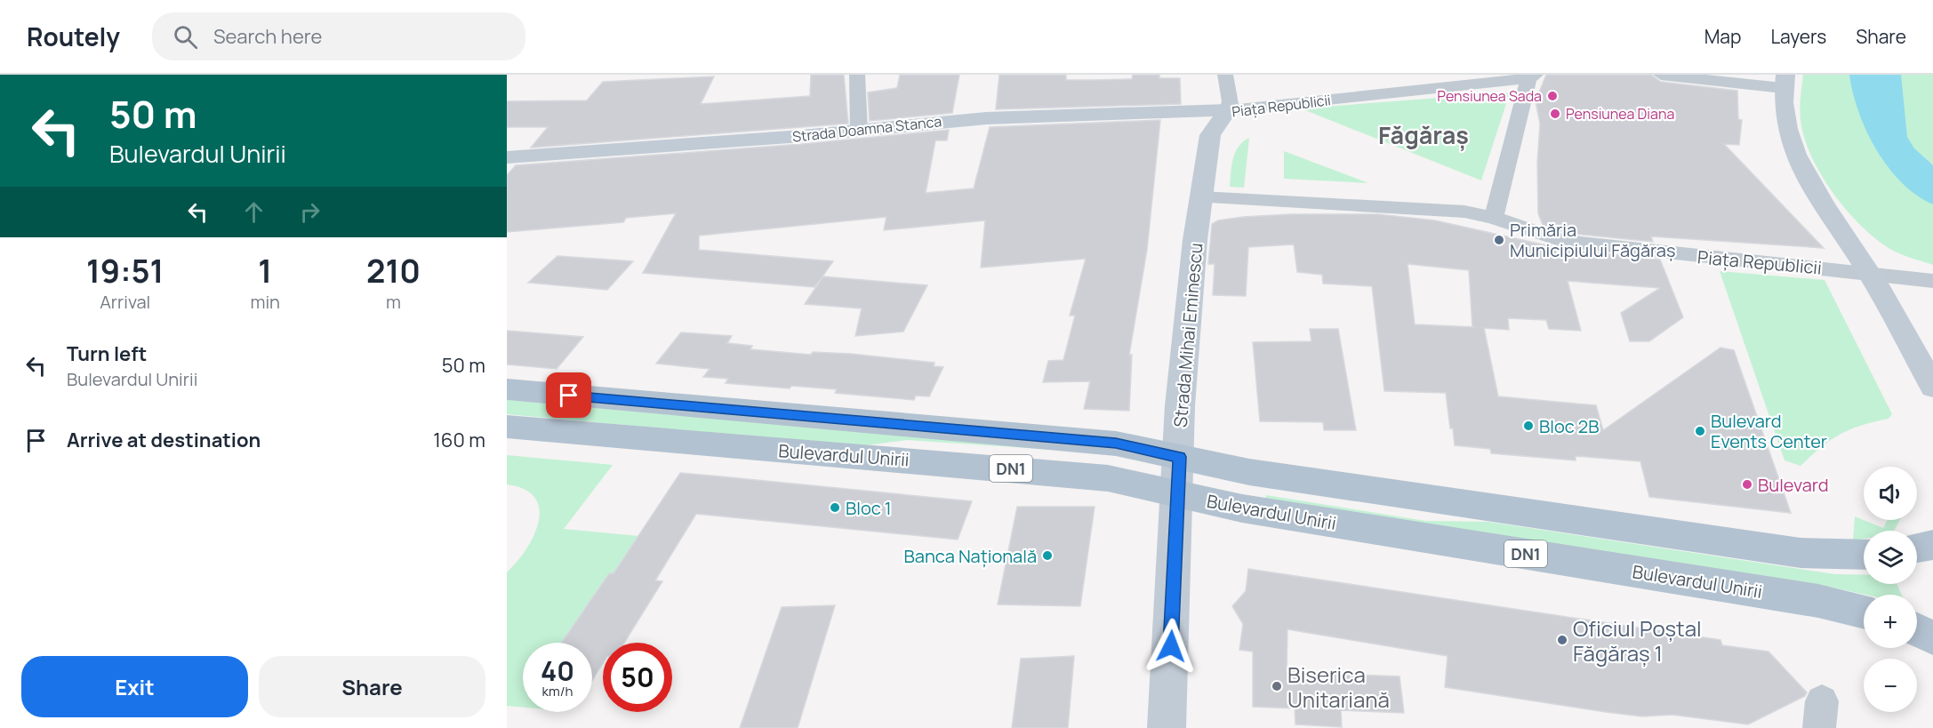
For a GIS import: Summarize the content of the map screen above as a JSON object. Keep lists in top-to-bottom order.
{
  "streets": {
    "main road": ["Bulevardul Unirii", "DN1"],
    "street": ["Piața Republicii", "Strada Doamna Stanca", "Strada Mihai Eminescu"]
  },
  "crossings": [
    ["Piața Republicii", "Strada Doamna Stanca"],
    ["Piața Republicii", "Strada Mihai Eminescu"],
    ["Strada Mihai Eminescu", "Bulevardul Unirii"]
  ],
  "districts": ["Făgăraș"],
  "places": [
    "Pensiunea Sada",
    "Pensiunea Diana",
    "Primăria Municipiului Făgăraș",
    "Bloc 2B",
    "Bulevard Events Center",
    "Bulevard",
    "Bloc 1",
    "Banca Națională",
    "Oficiul Poștal Făgăraș 1",
    "Biserica Unitariană"
  ],
  "page": {
    "header": "Routely",
    "search": "Search here",
    "nav": ["Map", "Layers", "Share"],
    "turn": ["50 m", "Bulevardul Unirii"],
    "eta": [
      "19:51",
      "Arrival",
      "1",
      "min",
      "210",
      "m"
    ],
    "list": [
      {
        "name": "Turn left",
        "note": "Bulevardul Unirii",
        "value": "50 m"
      },
      {
        "name": "Arrive at destination",
        "value": "160 m"
      }
    ],
    "map_buttons": ["+", "−"],
    "speed": "40 km/h",
    "limit": "50",
    "buttons": ["Exit", "Share"]
  }
}
